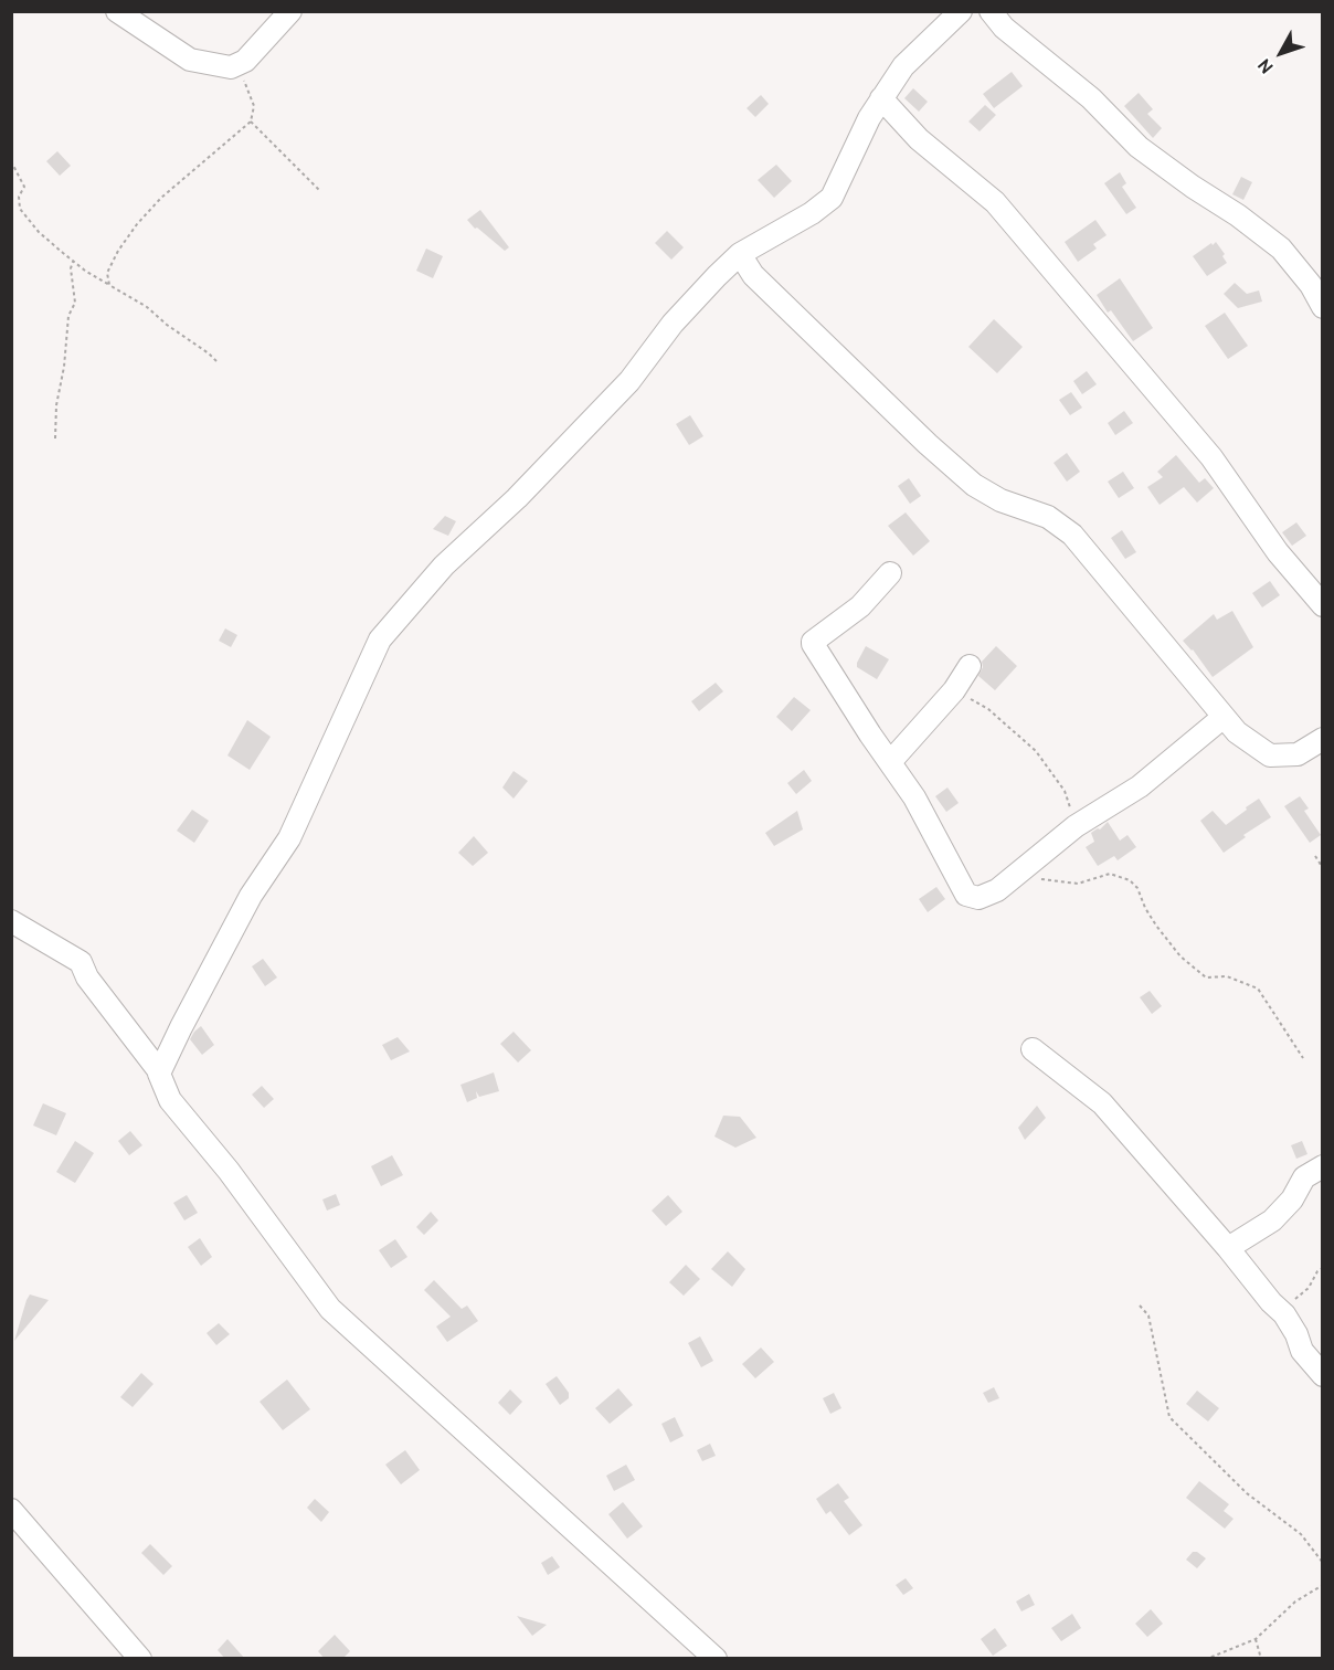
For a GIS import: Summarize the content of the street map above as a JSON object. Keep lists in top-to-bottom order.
{
  "north": "bottom left"
}
